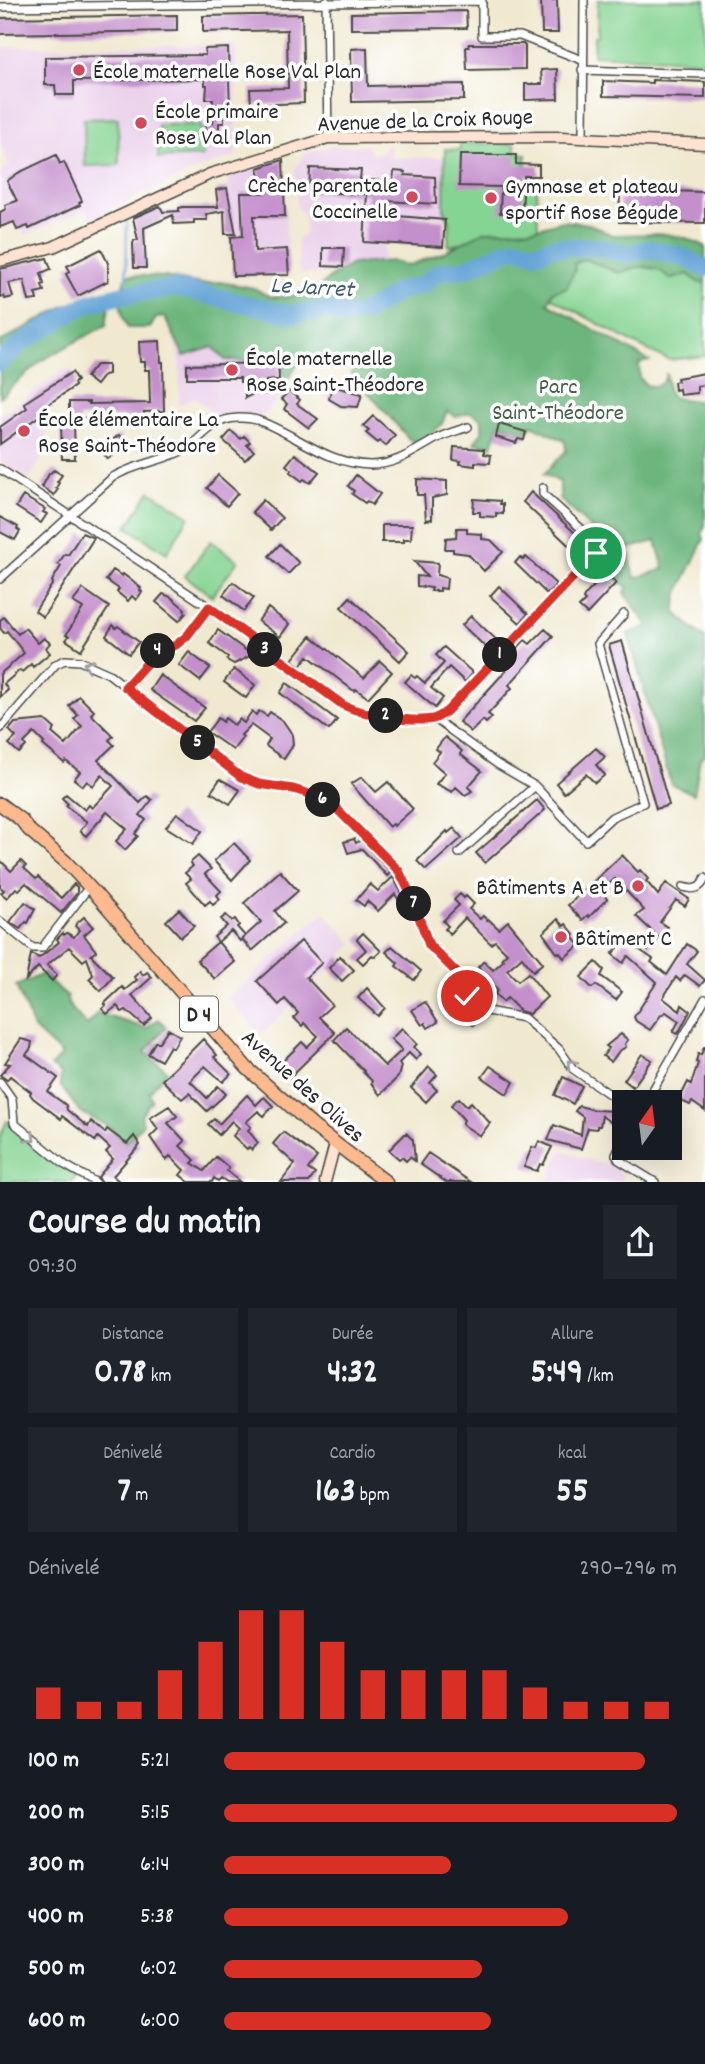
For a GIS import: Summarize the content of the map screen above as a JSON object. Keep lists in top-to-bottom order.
{
  "streets": {
    "main road": ["Avenue de la Croix Rouge", "D 4", "Avenue des Olives"]
  },
  "water": ["Le Jarret"],
  "parks": ["Parc Saint-Théodore"],
  "places": [
    "École maternelle Rose Val Plan",
    "École primaire Rose Val Plan",
    "Crèche parentale Coccinelle",
    "Gymnase et plateau sportif Rose Bégude",
    "École maternelle Rose Saint-Théodore",
    "École élémentaire La Rose Saint-Théodore",
    "Bâtiments A et B",
    "Bâtiment C"
  ],
  "north": "top",
  "page": {
    "pins": [
      "3",
      "4",
      "1",
      "2",
      "5",
      "6",
      "7"
    ],
    "heading": ["Course du matin", "09:30"],
    "stats": [
      ["Distance", "0.78 km"],
      ["Durée", "4:32"],
      ["Allure", "5:49 /km"],
      ["Dénivelé", "7 m"],
      ["Cardio", "163 bpm"],
      ["kcal", "55"]
    ],
    "chart": ["Dénivelé", "290–296 m"],
    "list": [
      {
        "name": "100 m",
        "note": "5:21"
      },
      {
        "name": "200 m",
        "note": "5:15"
      },
      {
        "name": "300 m",
        "note": "6:14"
      },
      {
        "name": "400 m",
        "note": "5:38"
      },
      {
        "name": "500 m",
        "note": "6:02"
      },
      {
        "name": "600 m",
        "note": "6:00"
      }
    ]
  }
}
